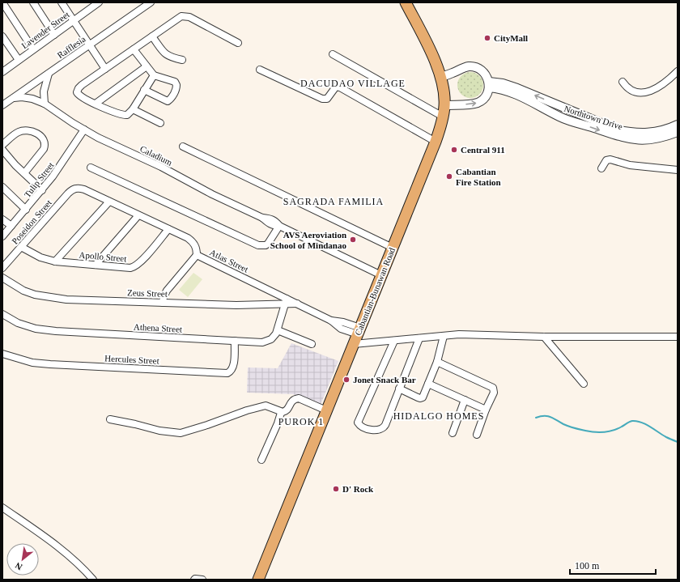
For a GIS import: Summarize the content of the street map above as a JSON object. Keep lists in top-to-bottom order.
{
  "streets": {
    "main road": ["Cabantian-Bunawan Road"],
    "street": [
      "Lavender Street",
      "Rafflesia",
      "Northtown Drive",
      "Caladium",
      "Tulip Street",
      "Poseidon Street",
      "Apollo Street",
      "Atlas Street",
      "Zeus Street",
      "Athena Street",
      "Hercules Street"
    ]
  },
  "crossings": [
    ["Rafflesia", "Caladium"],
    ["Northtown Drive", "Cabantian-Bunawan Road"],
    ["Caladium", "Tulip Street"],
    ["Caladium", "Cabantian-Bunawan Road"],
    ["Poseidon Street", "Apollo Street"],
    ["Poseidon Street", "Atlas Street"],
    ["Apollo Street", "Atlas Street"],
    ["Atlas Street", "Zeus Street"],
    ["Atlas Street", "Athena Street"],
    ["Cabantian-Bunawan Road", "Zeus Street"],
    ["Zeus Street", "Athena Street"],
    ["Athena Street", "Hercules Street"]
  ],
  "districts": [
    "DACUDAO VILLAGE",
    "SAGRADA FAMILIA",
    "HIDALGO HOMES",
    "PUROK 1"
  ],
  "places": [
    "CityMall",
    "Central 911",
    "Cabantian Fire Station",
    "AVS Aeroviation School of Mindanao",
    "Jonet Snack Bar",
    "D' Rock"
  ],
  "scale_bar": "100 m",
  "north": "bottom left"
}
